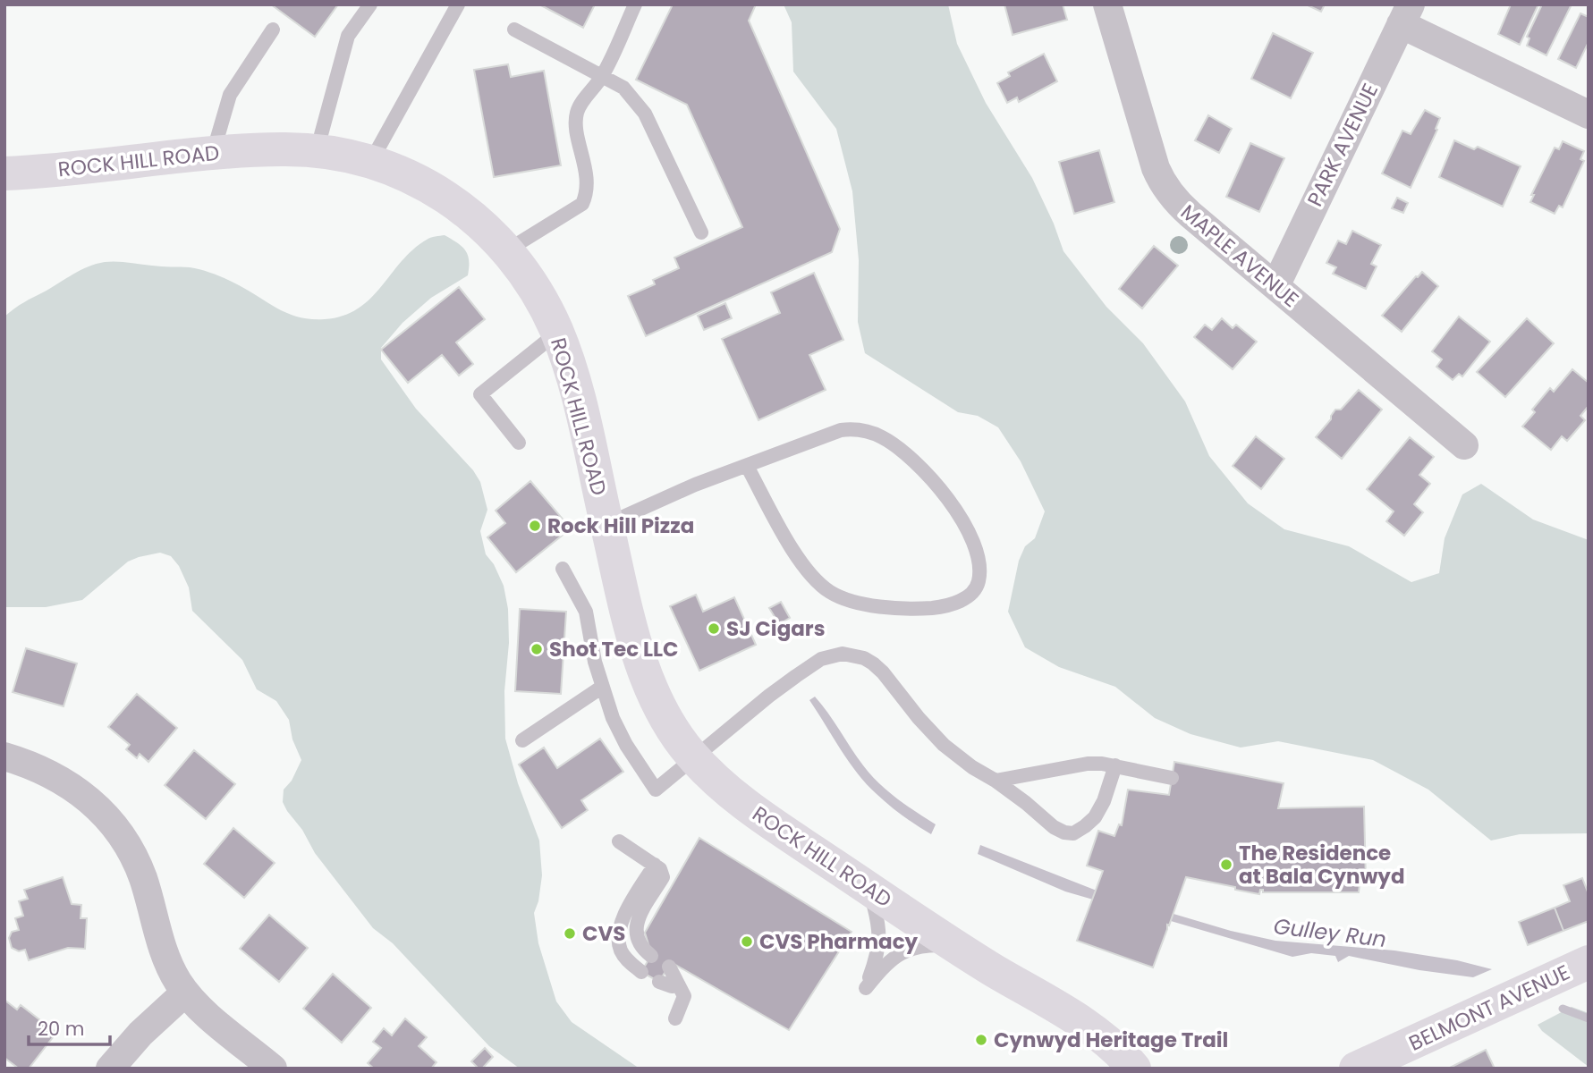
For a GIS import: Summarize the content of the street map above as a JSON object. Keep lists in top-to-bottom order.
{
  "streets": {
    "main road": ["ROCK HILL ROAD", "BELMONT AVENUE"],
    "street": ["PARK AVENUE", "MAPLE AVENUE"]
  },
  "crossings": [
    ["PARK AVENUE", "MAPLE AVENUE"]
  ],
  "water": ["Gulley Run"],
  "places": [
    "Rock Hill Pizza",
    "SJ Cigars",
    "Shot Tec LLC",
    "The Residence at Bala Cynwyd",
    "CVS",
    "CVS Pharmacy",
    "Cynwyd Heritage Trail"
  ],
  "scale_bar": "20 m"
}
